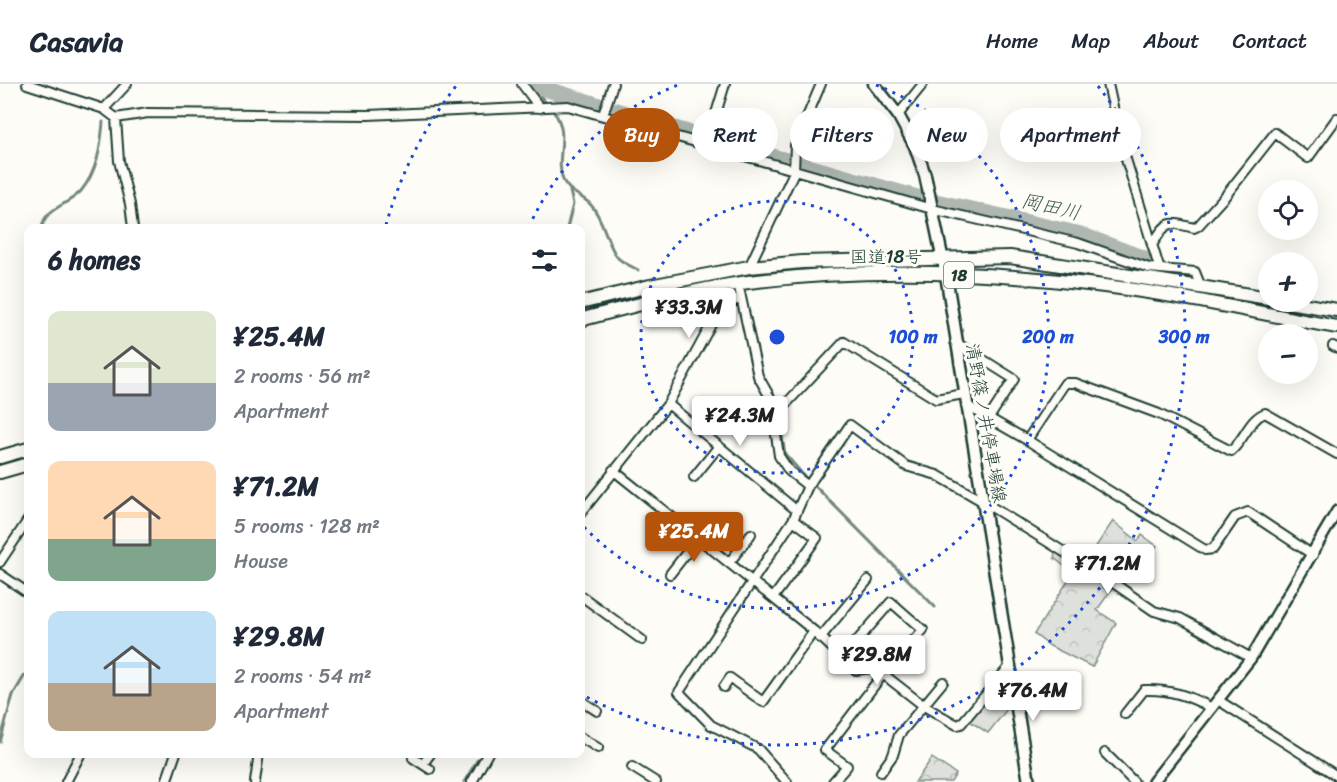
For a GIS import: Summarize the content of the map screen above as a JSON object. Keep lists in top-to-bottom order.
{
  "streets": {
    "highway": ["国道18号", "18"],
    "main road": ["清野篠ノ井停車場線"]
  },
  "crossings": [
    ["国道18号", "清野篠ノ井停車場線"]
  ],
  "water": ["岡田川"],
  "page": {
    "header": "Casavia",
    "nav": [
      "Home",
      "Map",
      "About",
      "Contact"
    ],
    "chip": [
      "Buy",
      "Rent",
      "Filters",
      "New",
      "Apartment"
    ],
    "map_buttons": ["+", "−"],
    "heading": "6 homes",
    "price": [
      "¥33.3M",
      "¥24.3M",
      "¥25.4M",
      "¥71.2M",
      "¥29.8M",
      "¥76.4M"
    ],
    "list": [
      {
        "name": "¥25.4M",
        "note": "2 rooms · 56 m² · Apartment"
      },
      {
        "name": "¥71.2M",
        "note": "5 rooms · 128 m² · House"
      },
      {
        "name": "¥29.8M",
        "note": "2 rooms · 54 m² · Apartment"
      }
    ]
  },
  "rings": ["100 m", "200 m", "300 m"]
}
